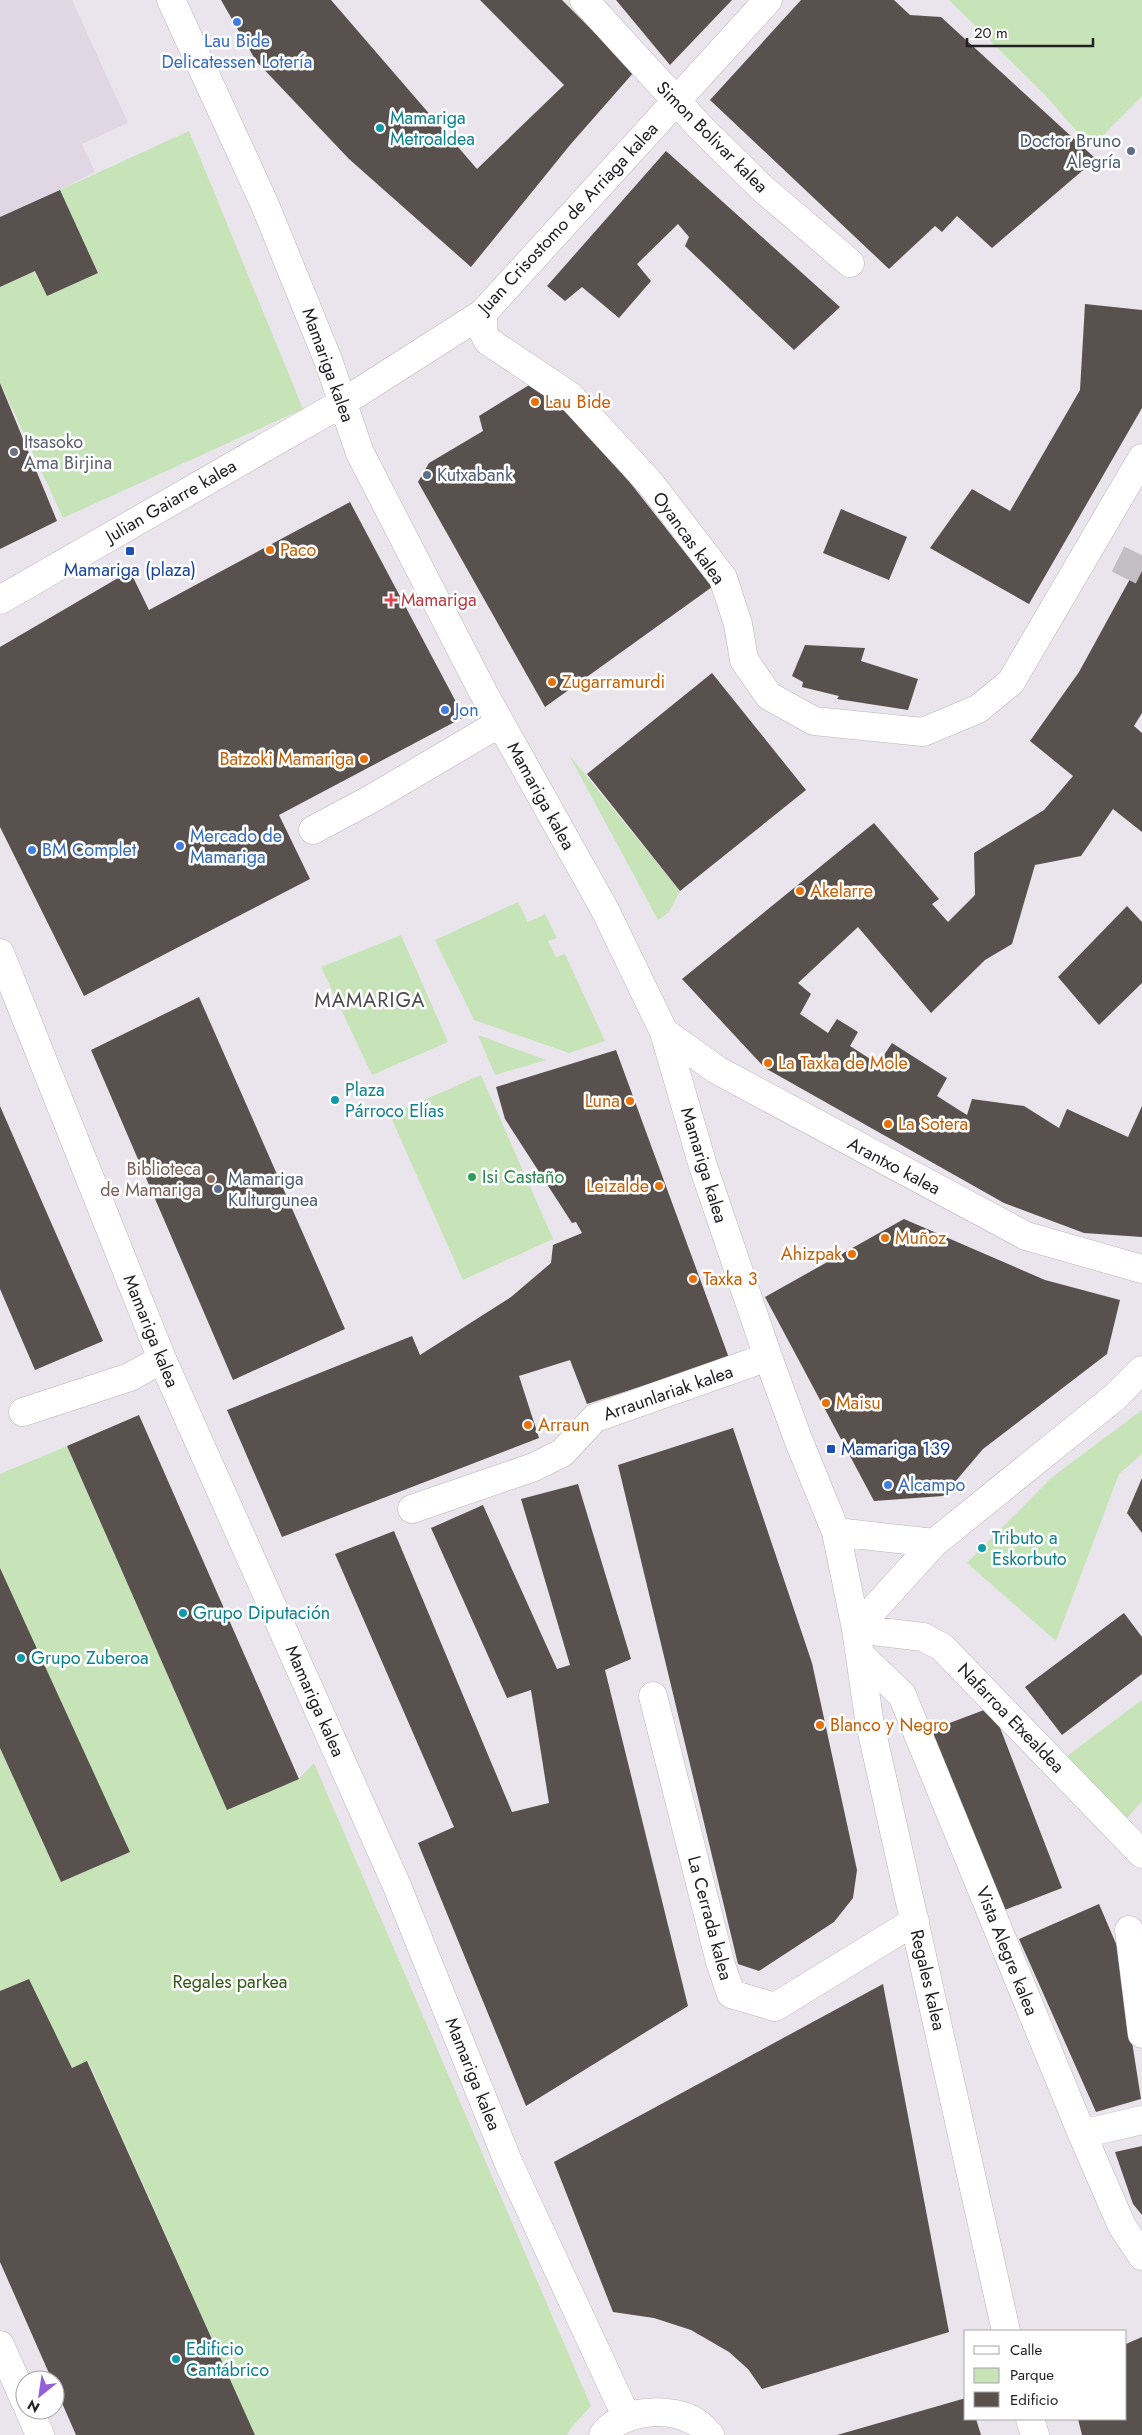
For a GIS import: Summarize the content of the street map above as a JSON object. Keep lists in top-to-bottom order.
{
  "streets": {
    "street": [
      "Simon Bolivar kalea",
      "Juan Crisostomo de Arriaga kalea",
      "Mamariga kalea",
      "Julian Gaiarre kalea",
      "Oyancas kalea",
      "Arantxo kalea",
      "Arraunlariak kalea",
      "Nafarroa Etxealdea",
      "La Cerrada kalea",
      "Vista Alegre kalea",
      "Regales kalea"
    ]
  },
  "crossings": [
    ["Simon Bolivar kalea", "Juan Crisostomo de Arriaga kalea"],
    ["Juan Crisostomo de Arriaga kalea", "Mamariga kalea"],
    ["Juan Crisostomo de Arriaga kalea", "Julian Gaiarre kalea"],
    ["Juan Crisostomo de Arriaga kalea", "Oyancas kalea"],
    ["Mamariga kalea", "Julian Gaiarre kalea"],
    ["Mamariga kalea", "Arantxo kalea"],
    ["Mamariga kalea", "Arraunlariak kalea"],
    ["Mamariga kalea", "Nafarroa Etxealdea"],
    ["Mamariga kalea", "Vista Alegre kalea"],
    ["Mamariga kalea", "Regales kalea"],
    ["Nafarroa Etxealdea", "Vista Alegre kalea"],
    ["Nafarroa Etxealdea", "Regales kalea"],
    ["La Cerrada kalea", "Regales kalea"],
    ["Vista Alegre kalea", "Regales kalea"]
  ],
  "districts": ["MAMARIGA"],
  "parks": ["Regales parkea"],
  "places": {
    "other": [
      "Lau Bide Delicatessen Lotería",
      "Mamariga Metroaldea",
      "Doctor Bruno Alegría",
      "Lau Bide",
      "Itsasoko Ama Birjina",
      "Kutxabank",
      "Paco",
      "Zugarramurdi",
      "Jon",
      "Batzoki Mamariga",
      "Mercado de Mamariga",
      "BM Complet",
      "Akelarre",
      "La Taxka de Mole",
      "Plaza Párroco Elías",
      "Luna",
      "La Sotera",
      "Isi Castaño",
      "Biblioteca de Mamariga",
      "Leizalde",
      "Mamariga Kulturgunea",
      "Muñoz",
      "Ahizpak",
      "Taxka 3",
      "Maisu",
      "Arraun",
      "Alcampo",
      "Tributo a Eskorbuto",
      "Grupo Diputación",
      "Grupo Zuberoa",
      "Blanco y Negro",
      "Edificio Cantábrico"
    ],
    "transit": ["Mamariga (plaza)", "Mamariga 139"],
    "health": ["Mamariga"]
  },
  "legend": ["Calle", "Parque", "Edificio"],
  "scale_bar": "20 m",
  "north": "bottom left"
}
